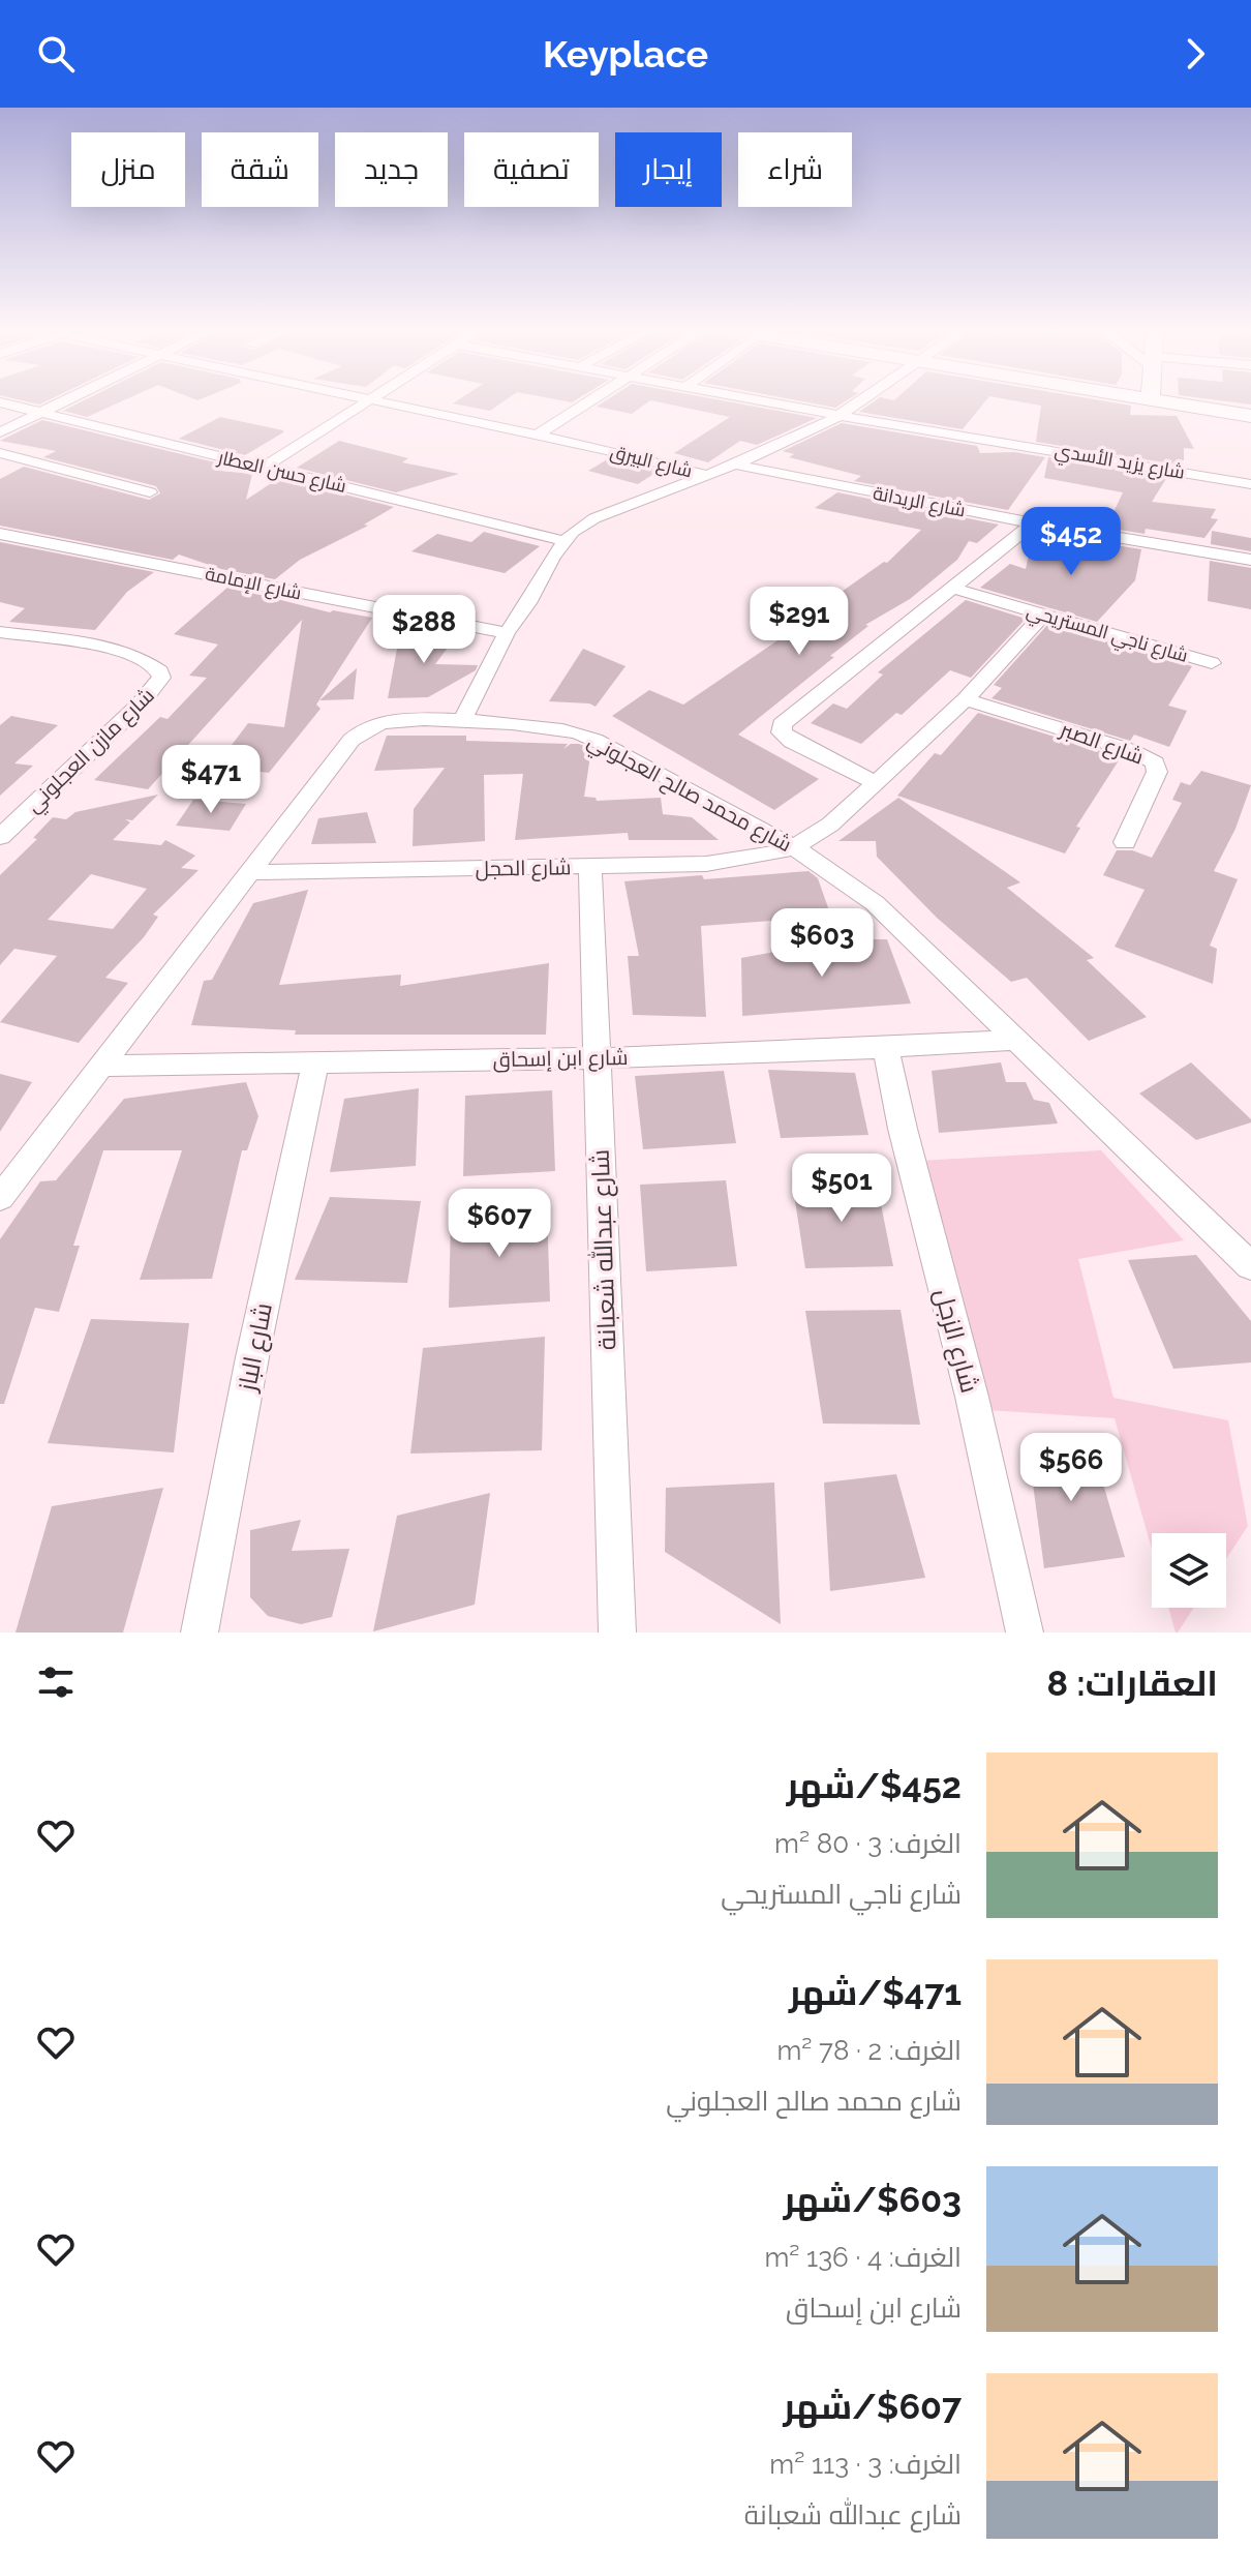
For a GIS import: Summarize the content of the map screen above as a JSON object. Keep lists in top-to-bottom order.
{
  "streets": {
    "street": [
      "شارع البيرق",
      "شارع يزيد الأسدي",
      "شارع حسن العطار",
      "شارع الريدانة",
      "شارع الإمامة",
      "شارع ناجي المستريحي",
      "شارع الصبر",
      "شارع مازن العجلوني",
      "شارع محمد صالح العجلوني",
      "شارع الحجل",
      "شارع ابن إسحاق",
      "شارع عبدالله شعبانة",
      "شارع الزجل",
      "شارع الباز"
    ]
  },
  "crossings": [
    ["شارع محمد صالح العجلوني", "شارع الحجل"],
    ["شارع محمد صالح العجلوني", "شارع ابن إسحاق"],
    ["شارع الحجل", "شارع عبدالله شعبانة"],
    ["شارع ابن إسحاق", "شارع عبدالله شعبانة"],
    ["شارع ابن إسحاق", "شارع الزجل"],
    ["شارع ابن إسحاق", "شارع الباز"]
  ],
  "page": {
    "header": "Keyplace",
    "chip": [
      "شراء",
      "إيجار",
      "تصفية",
      "جديد",
      "شقة",
      "منزل"
    ],
    "price": [
      "$452",
      "$291",
      "$288",
      "$471",
      "$603",
      "$501",
      "$607",
      "$566"
    ],
    "heading": "العقارات: 8",
    "list": [
      {
        "name": "$452/شهر",
        "note": "الغرف: 3 · 80 m² · شارع ناجي المستريحي"
      },
      {
        "name": "$471/شهر",
        "note": "الغرف: 2 · 78 m² · شارع محمد صالح العجلوني"
      },
      {
        "name": "$603/شهر",
        "note": "الغرف: 4 · 136 m² · شارع ابن إسحاق"
      },
      {
        "name": "$607/شهر",
        "note": "الغرف: 3 · 113 m² · شارع عبدالله شعبانة"
      }
    ]
  }
}
